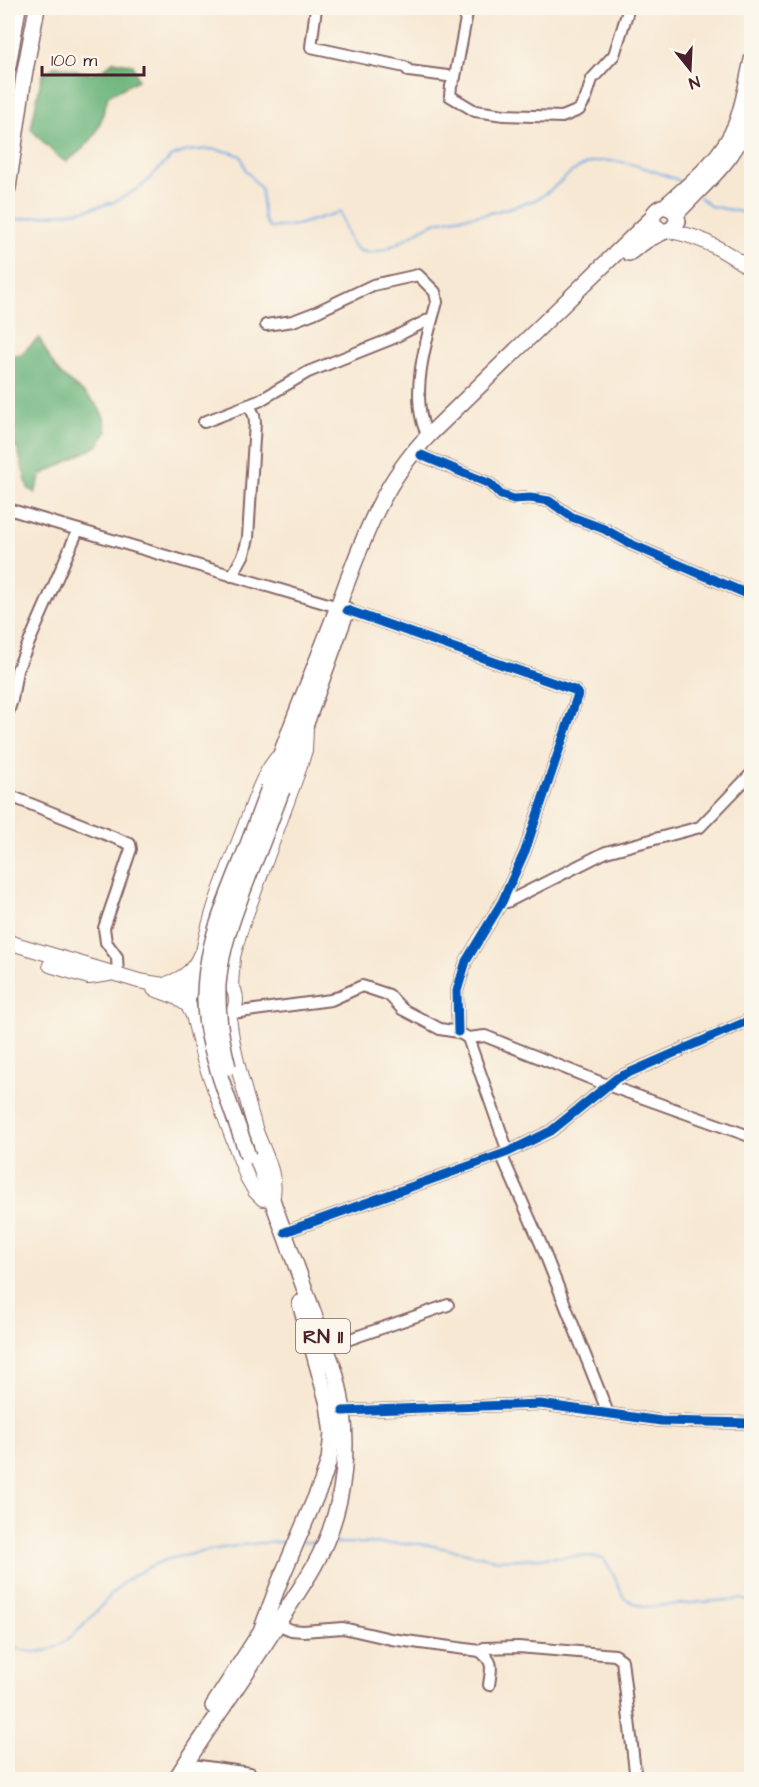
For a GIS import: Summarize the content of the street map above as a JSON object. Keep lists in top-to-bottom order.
{
  "streets": {
    "highway": ["RN 11"]
  },
  "scale_bar": "100 m",
  "north": "bottom"
}
